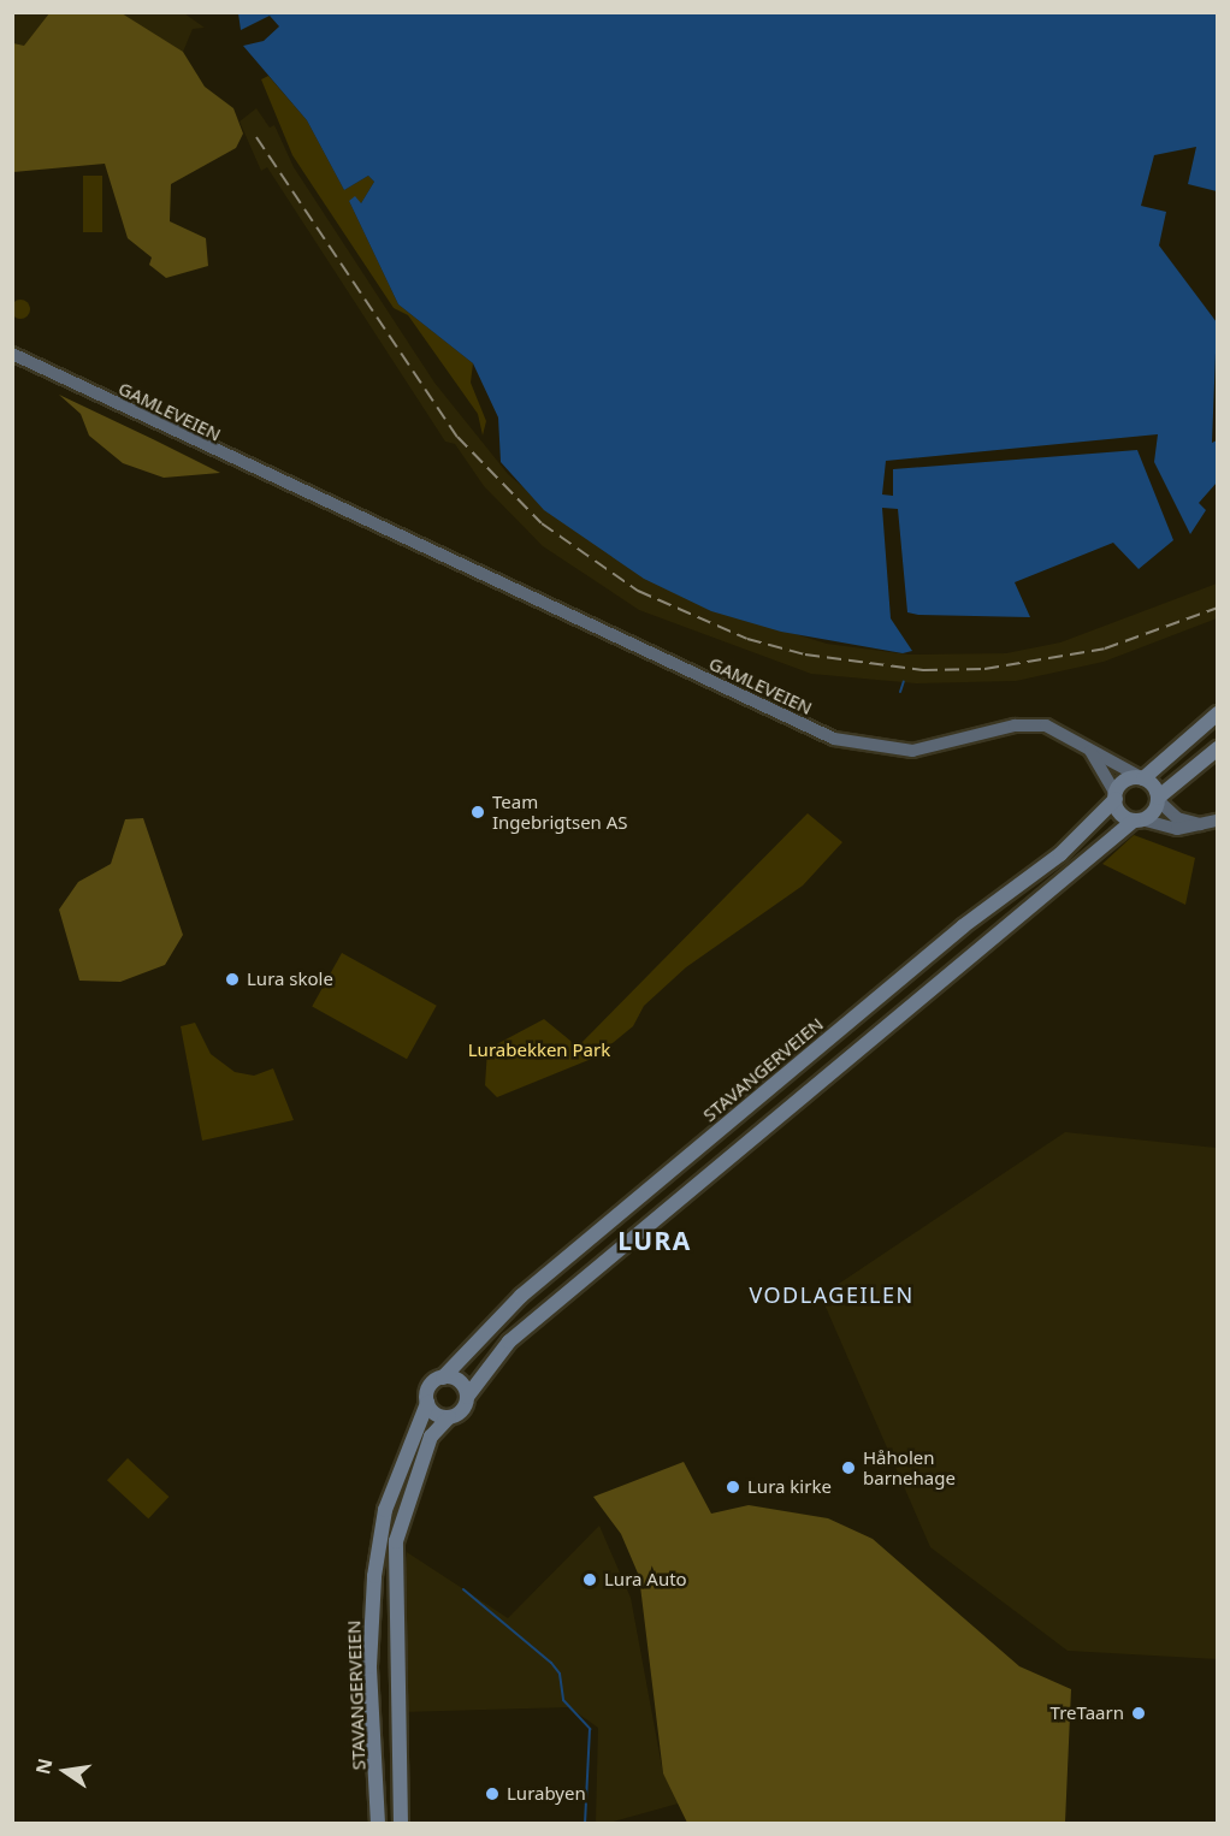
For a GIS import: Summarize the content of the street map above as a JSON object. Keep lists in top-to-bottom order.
{
  "streets": {
    "main road": ["GAMLEVEIEN", "STAVANGERVEIEN"]
  },
  "crossings": [
    ["GAMLEVEIEN", "STAVANGERVEIEN"]
  ],
  "districts": ["LURA", "VODLAGEILEN"],
  "parks": ["Lurabekken Park"],
  "places": [
    "Team Ingebrigtsen AS",
    "Lura skole",
    "Håholen barnehage",
    "Lura kirke",
    "Lura Auto",
    "TreTaarn",
    "Lurabyen"
  ],
  "north": "left"
}
